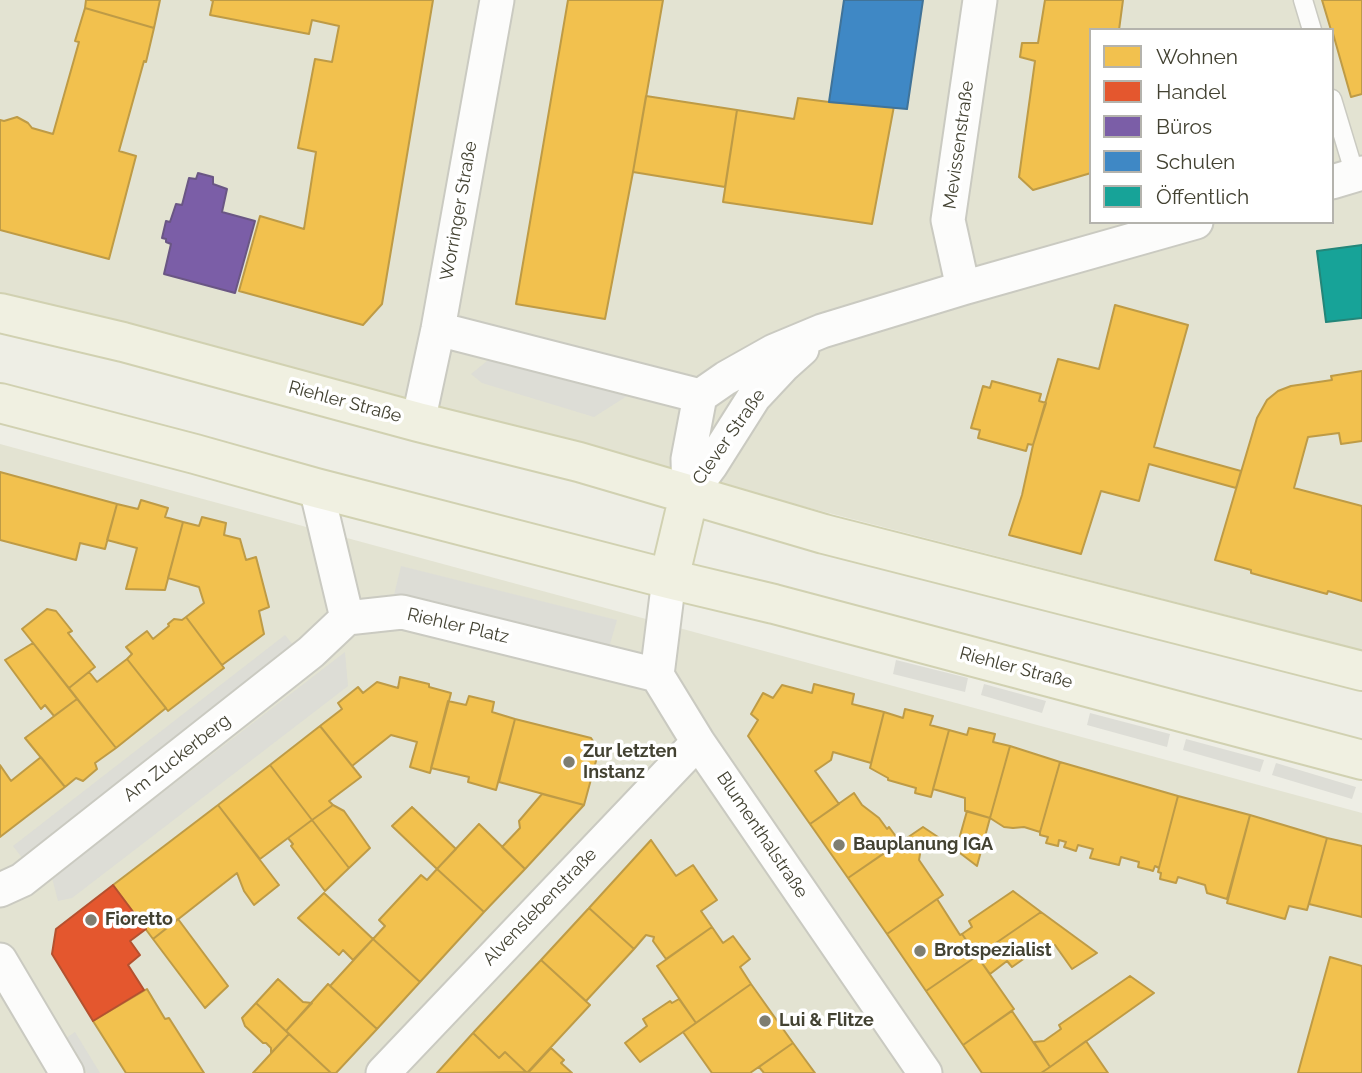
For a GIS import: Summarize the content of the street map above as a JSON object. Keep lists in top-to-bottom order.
{
  "streets": {
    "main road": ["Riehler Straße"],
    "street": [
      "Mevissenstraße",
      "Worringer Straße",
      "Clever Straße",
      "Riehler Platz",
      "Am Zuckerberg",
      "Blumenthalstraße",
      "Alvenslebenstraße"
    ]
  },
  "crossings": [
    ["Mevissenstraße", "Clever Straße"],
    ["Worringer Straße", "Riehler Straße"],
    ["Riehler Straße", "Clever Straße"],
    ["Riehler Platz", "Am Zuckerberg"],
    ["Riehler Platz", "Blumenthalstraße"],
    ["Blumenthalstraße", "Alvenslebenstraße"]
  ],
  "places": [
    "Zur letzten Instanz",
    "Bauplanung IGA",
    "Fioretto",
    "Brotspezialist",
    "Lui & Flitze"
  ],
  "legend": [
    "Wohnen",
    "Handel",
    "Büros",
    "Schulen",
    "Öffentlich"
  ]
}
